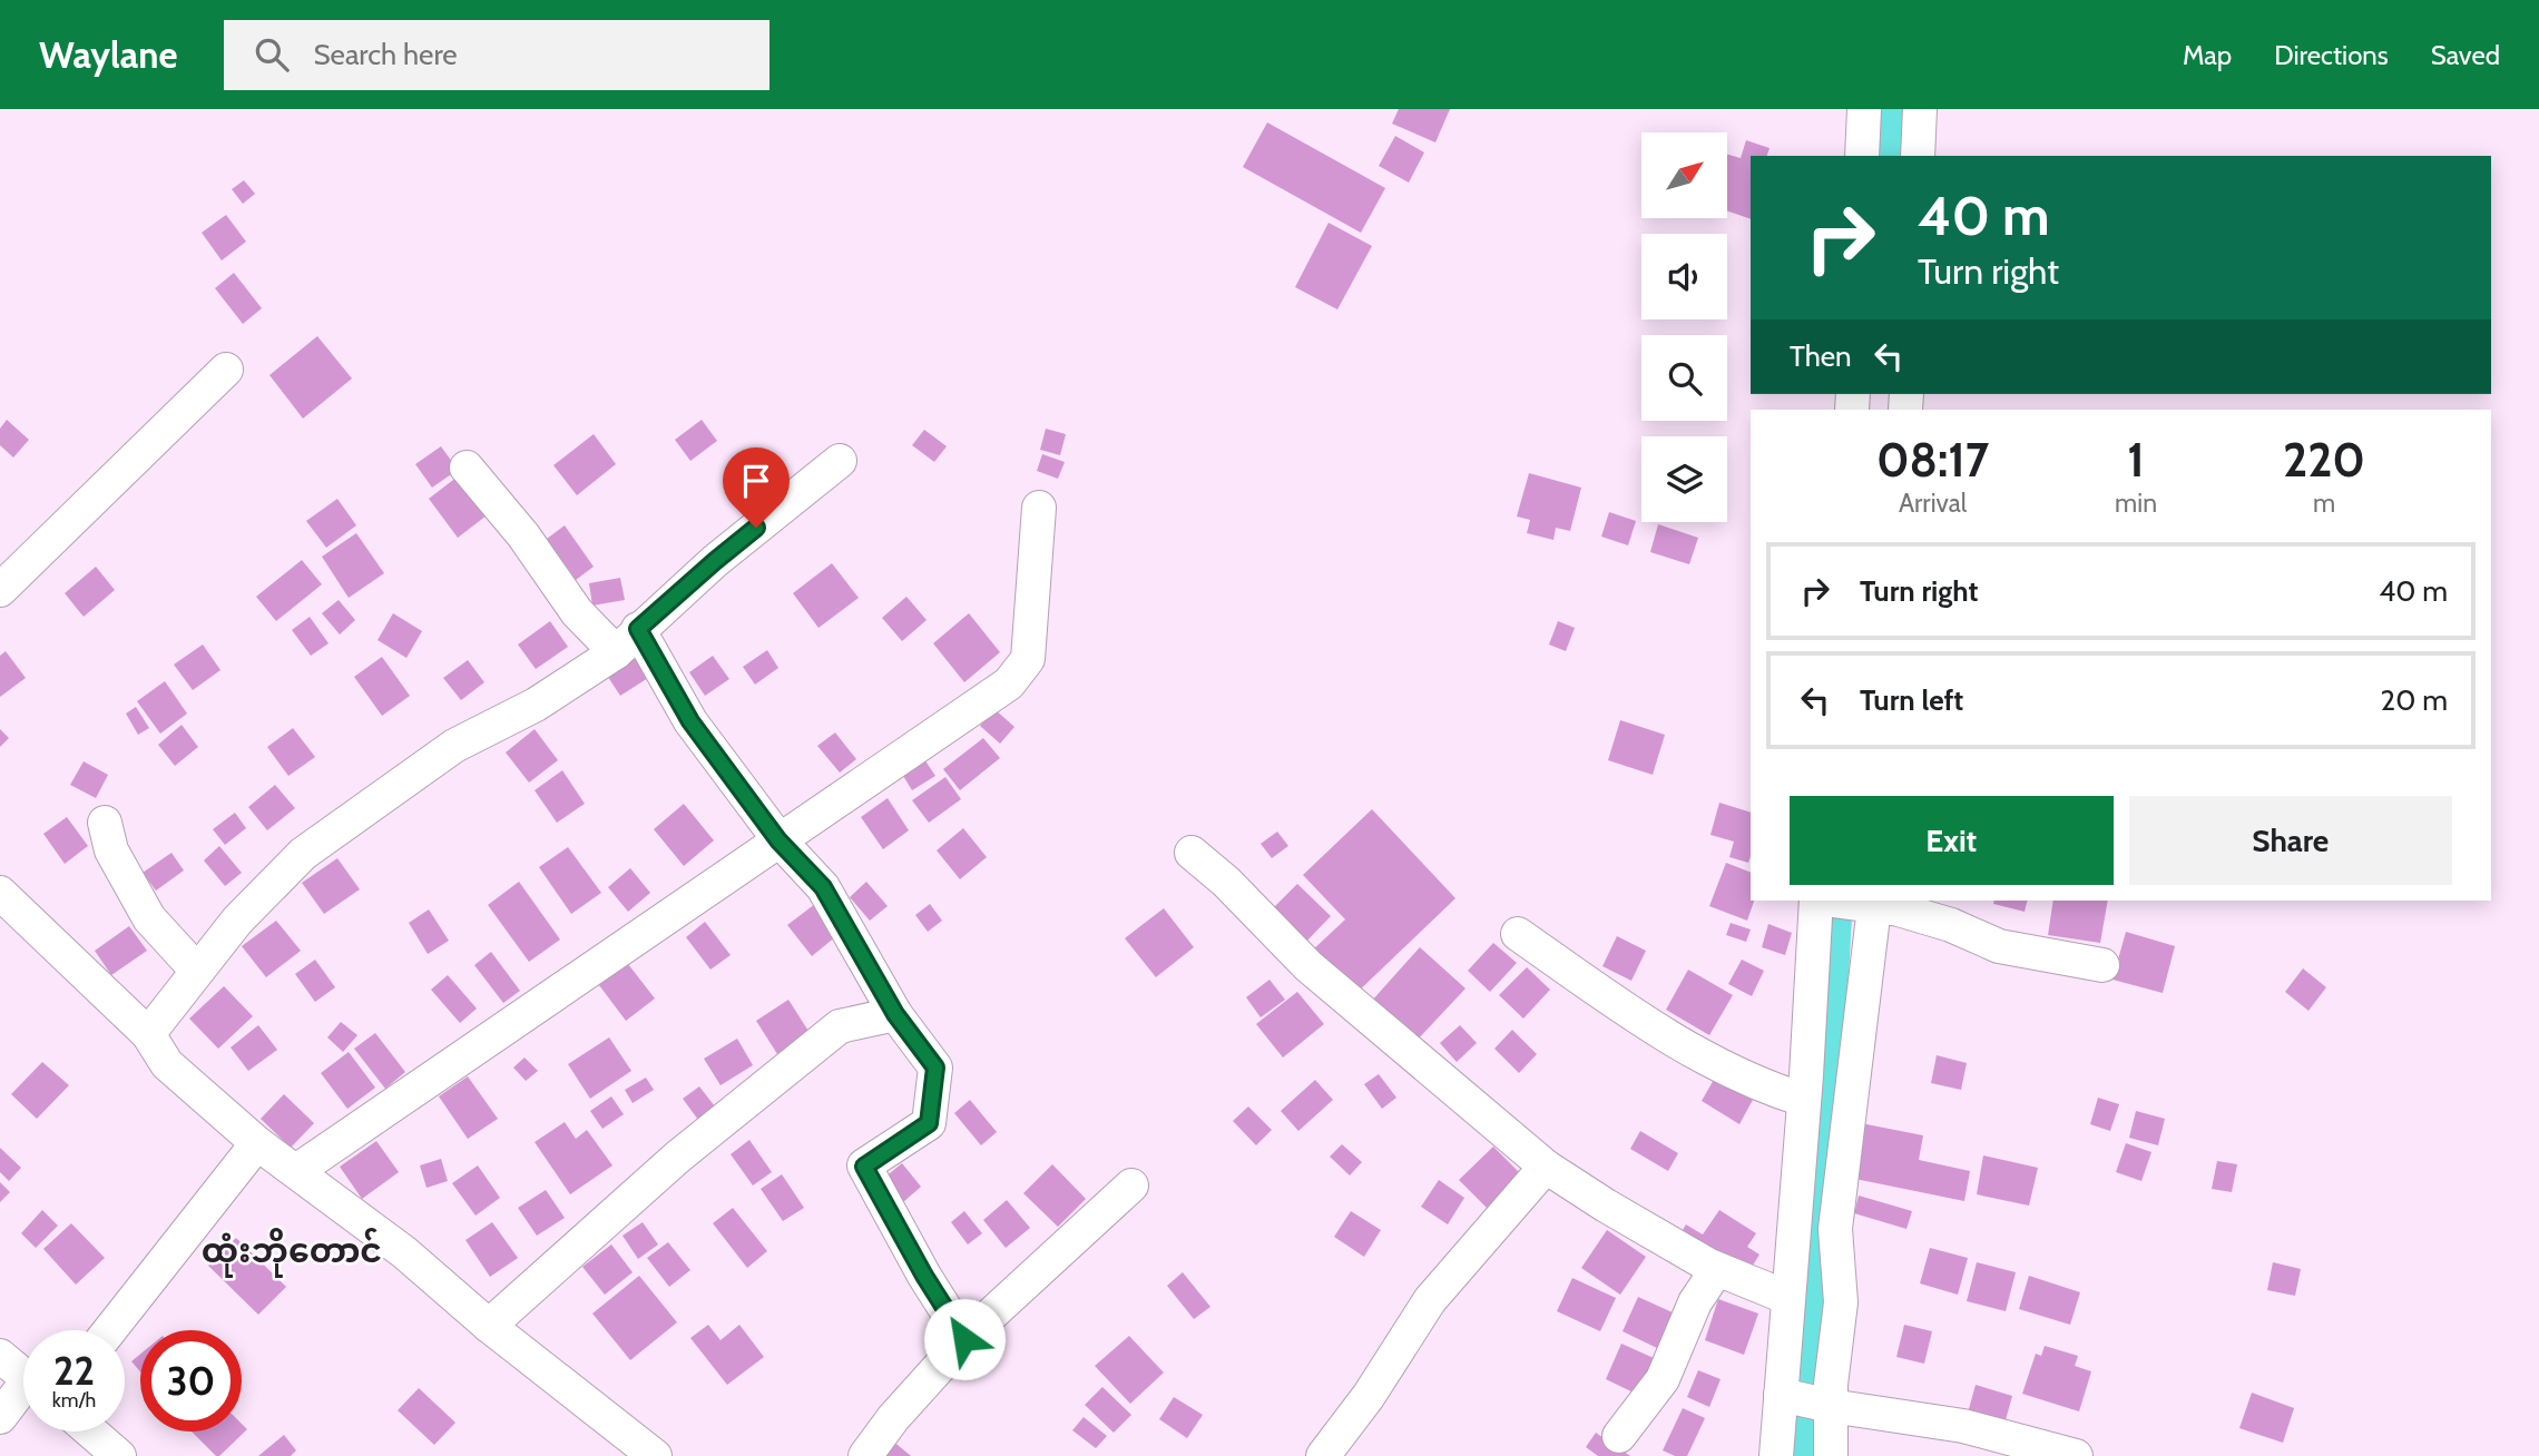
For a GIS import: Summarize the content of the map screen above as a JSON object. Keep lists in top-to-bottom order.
{
  "districts": ["ထုံးဘိုတောင်"],
  "north": "top right",
  "page": {
    "header": "Waylane",
    "search": "Search here",
    "nav": ["Map", "Directions", "Saved"],
    "turn": ["40 m", "Turn right"],
    "then": "Then",
    "eta": [
      "08:17",
      "Arrival",
      "1",
      "min",
      "220",
      "m"
    ],
    "list": [
      {
        "name": "Turn right",
        "value": "40 m"
      },
      {
        "name": "Turn left",
        "value": "20 m"
      }
    ],
    "buttons": ["Exit", "Share"],
    "speed": "22 km/h",
    "limit": "30"
  }
}
